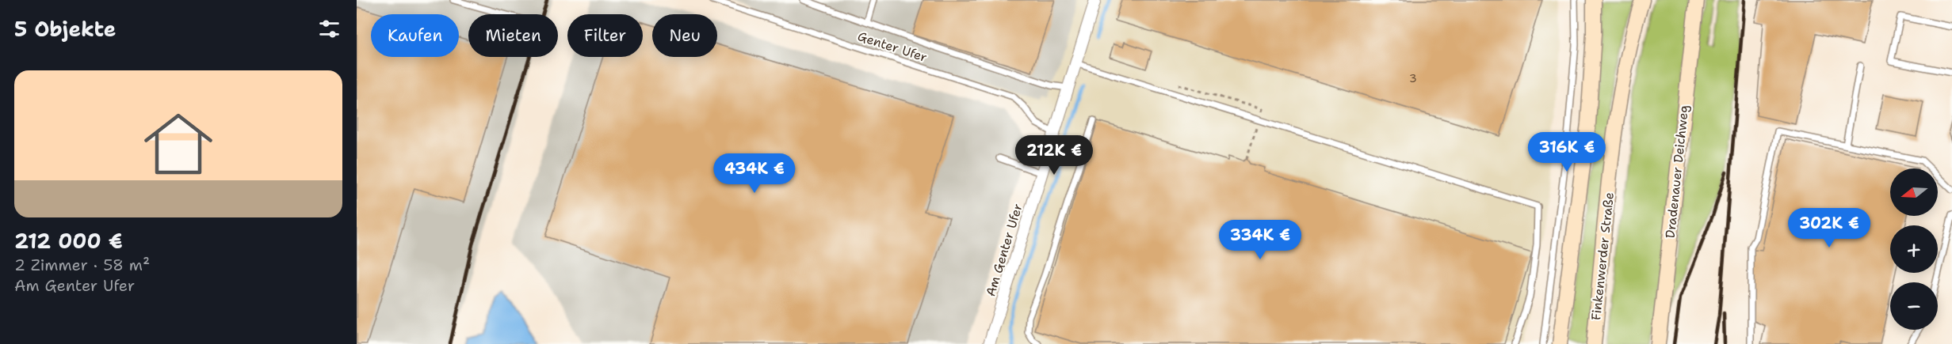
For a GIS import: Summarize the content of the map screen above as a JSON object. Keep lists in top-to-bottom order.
{
  "streets": {
    "main road": ["Dradenauer Deichweg", "Finkenwerder Straße"],
    "street": ["Am Genter Ufer"],
    "lane": ["Genter Ufer"]
  },
  "crossings": [
    ["Genter Ufer", "Am Genter Ufer"]
  ],
  "house_numbers": ["3"],
  "north": "left",
  "page": {
    "heading": "5 Objekte",
    "chip": [
      "Kaufen",
      "Mieten",
      "Filter",
      "Neu"
    ],
    "list": [
      {
        "name": "212 000 €",
        "note": "2 Zimmer · 58 m² · Am Genter Ufer"
      }
    ],
    "price": [
      "316K €",
      "212K €",
      "434K €",
      "302K €",
      "334K €"
    ],
    "map_buttons": ["+", "−"]
  }
}
